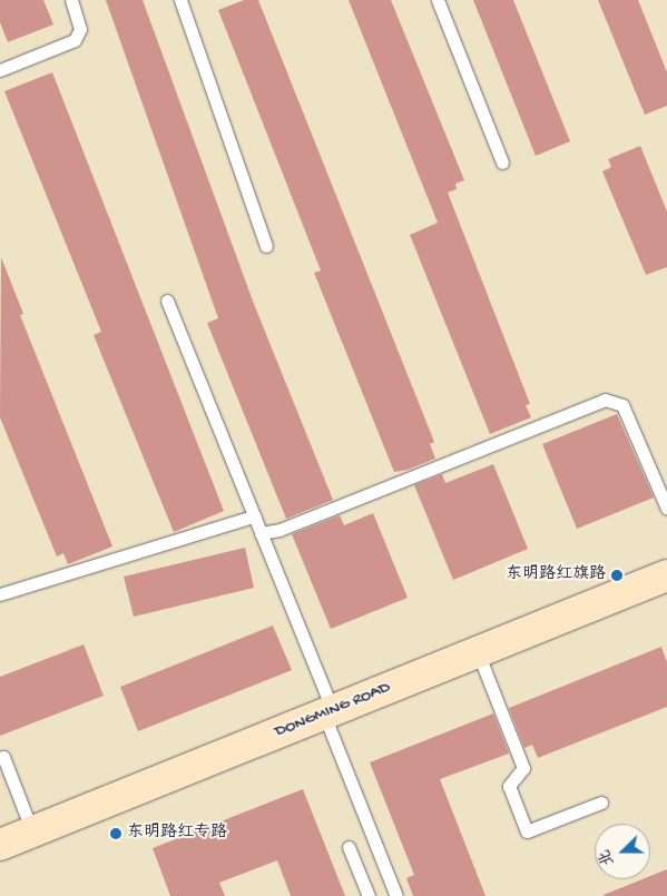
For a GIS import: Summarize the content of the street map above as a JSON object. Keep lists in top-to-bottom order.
{
  "streets": {
    "street": ["DONGMING ROAD"]
  },
  "places": ["东明路红旗路", "东明路红专路"],
  "north": "left"
}
